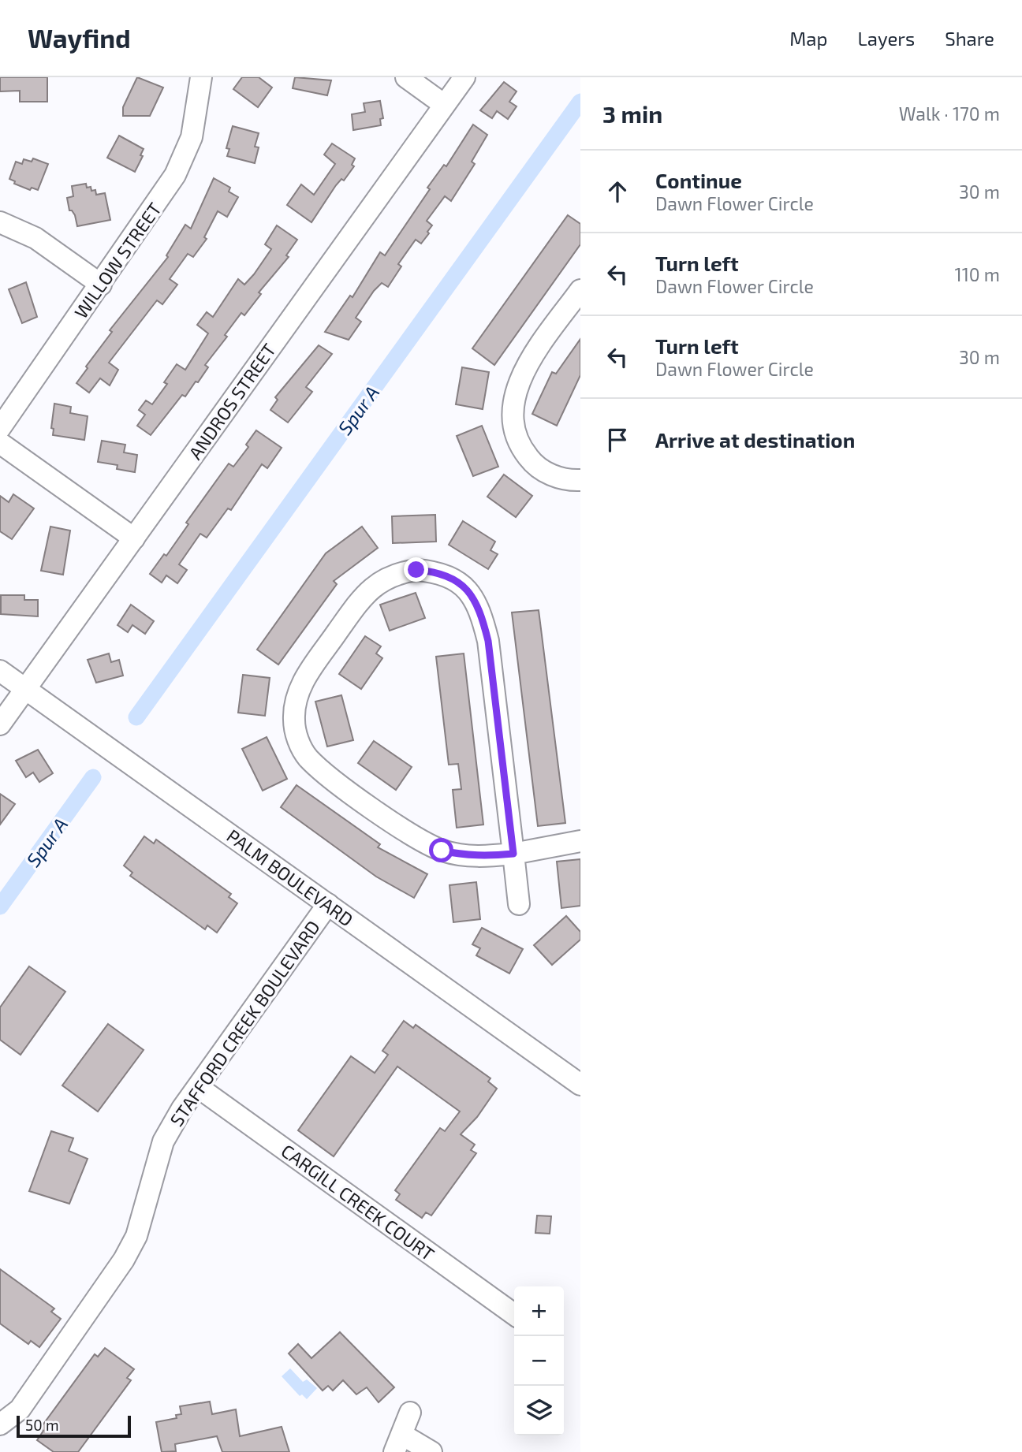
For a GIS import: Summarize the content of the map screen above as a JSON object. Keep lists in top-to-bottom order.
{
  "streets": {
    "street": [
      "WILLOW STREET",
      "ANDROS STREET",
      "PALM BOULEVARD",
      "STAFFORD CREEK BOULEVARD",
      "CARGILL CREEK COURT"
    ]
  },
  "crossings": [
    ["ANDROS STREET", "PALM BOULEVARD"],
    ["PALM BOULEVARD", "STAFFORD CREEK BOULEVARD"],
    ["STAFFORD CREEK BOULEVARD", "CARGILL CREEK COURT"]
  ],
  "water": ["Spur A"],
  "scale_bar": "50 m",
  "page": {
    "header": "Wayfind",
    "nav": ["Map", "Layers", "Share"],
    "heading": ["3 min", "Walk · 170 m"],
    "list": [
      ["Continue", "Dawn Flower Circle", "30 m"],
      ["Turn left", "Dawn Flower Circle", "110 m"],
      ["Turn left", "Dawn Flower Circle", "30 m"],
      "Arrive at destination"
    ],
    "map_buttons": ["+", "−"],
    "scale": "50 m"
  }
}
